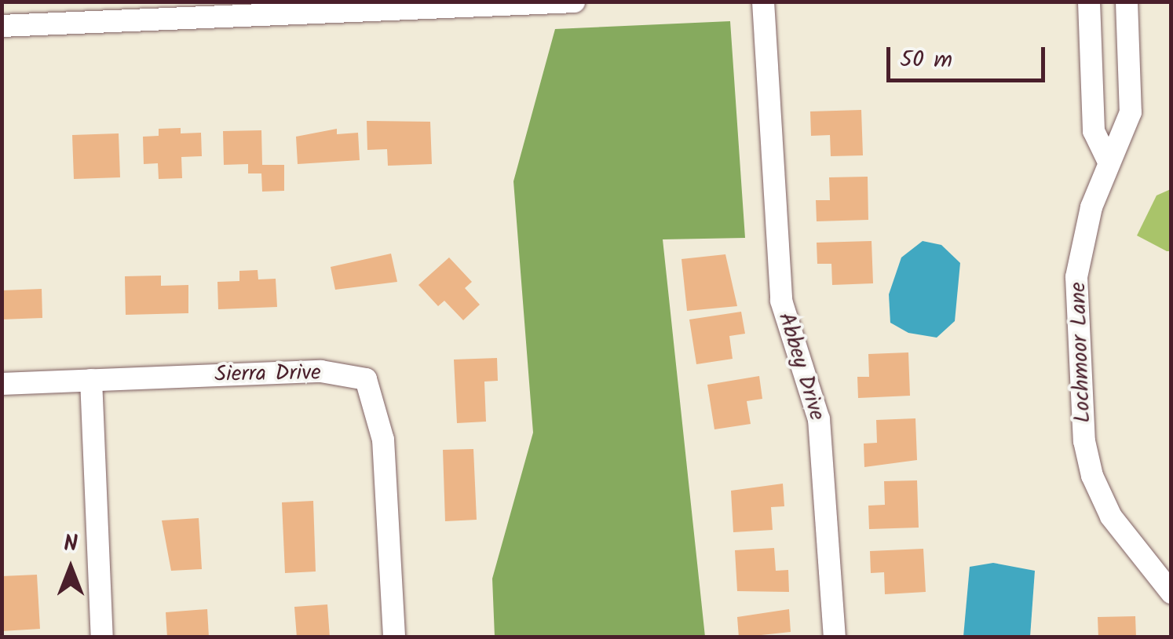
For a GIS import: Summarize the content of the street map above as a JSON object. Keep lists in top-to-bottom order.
{
  "streets": {
    "street": ["Lochmoor Lane", "Abbey Drive", "Sierra Drive"]
  },
  "scale_bar": "50 m",
  "north": "top"
}
